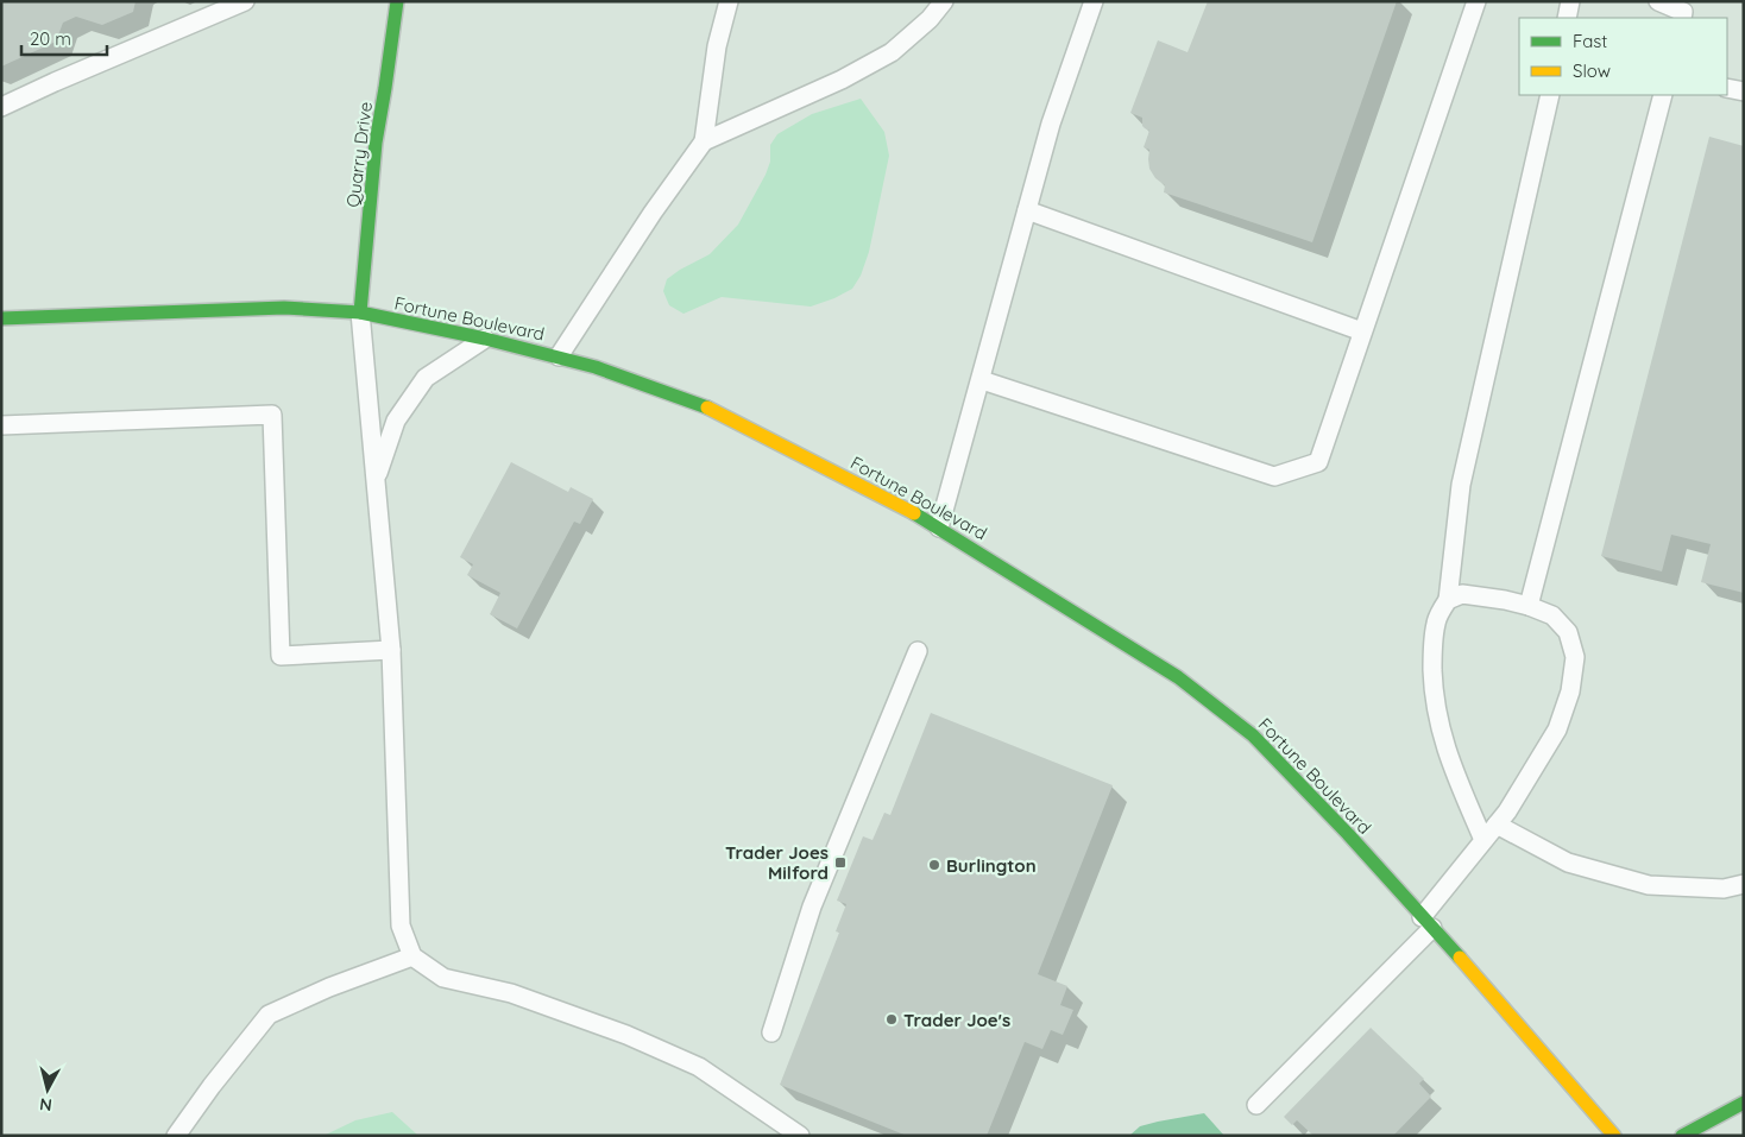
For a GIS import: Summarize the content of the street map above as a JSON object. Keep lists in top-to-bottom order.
{
  "streets": {
    "main road": ["Quarry Drive", "Fortune Boulevard"]
  },
  "crossings": [
    ["Quarry Drive", "Fortune Boulevard"]
  ],
  "places": {
    "transit": ["Trader Joes Milford"],
    "other": ["Burlington", "Trader Joe's"]
  },
  "legend": ["Fast", "Slow"],
  "scale_bar": "20 m",
  "north": "bottom"
}
